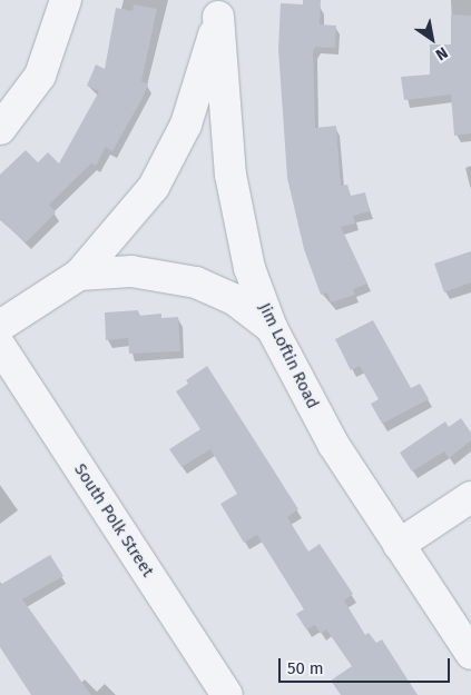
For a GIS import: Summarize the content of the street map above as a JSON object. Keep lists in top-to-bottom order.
{
  "streets": {
    "street": ["Jim Loftin Road", "South Polk Street"]
  },
  "scale_bar": "50 m",
  "north": "bottom right"
}
